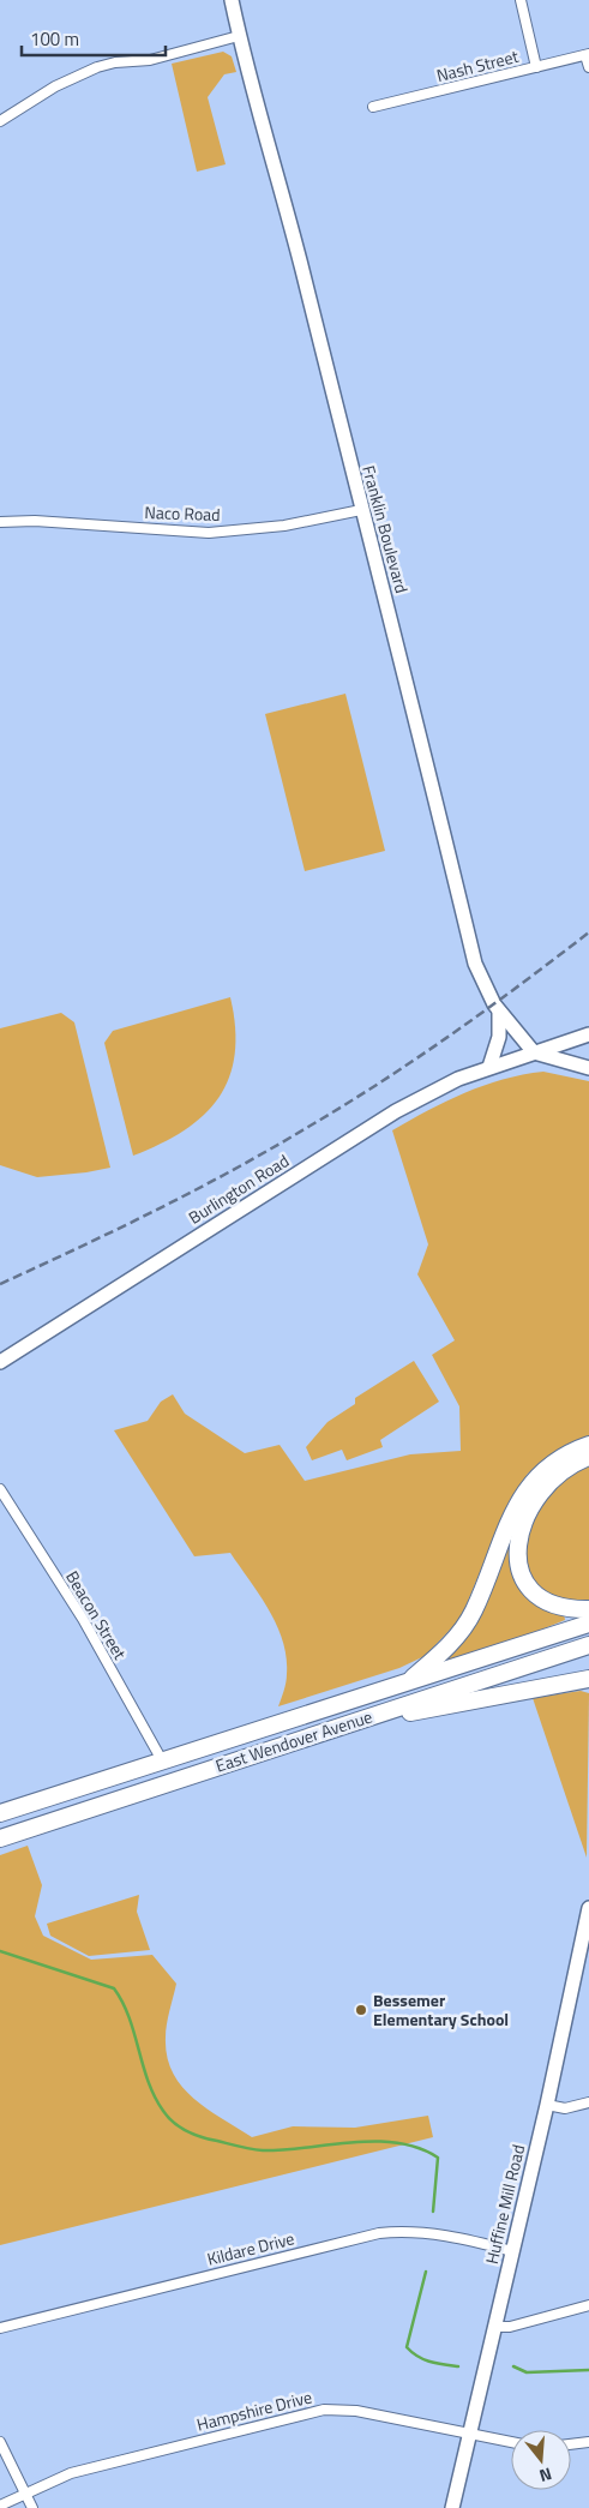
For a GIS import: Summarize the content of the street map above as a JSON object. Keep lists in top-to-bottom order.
{
  "streets": {
    "highway": ["East Wendover Avenue"],
    "main road": ["Franklin Boulevard", "Burlington Road", "Huffine Mill Road"],
    "street": [
      "Nash Street",
      "Naco Road",
      "Beacon Street",
      "Kildare Drive",
      "Hampshire Drive"
    ]
  },
  "crossings": [
    ["Naco Road", "Franklin Boulevard"],
    ["Franklin Boulevard", "Burlington Road"],
    ["Beacon Street", "East Wendover Avenue"],
    ["Huffine Mill Road", "Kildare Drive"],
    ["Huffine Mill Road", "Hampshire Drive"]
  ],
  "places": ["Bessemer Elementary School"],
  "scale_bar": "100 m",
  "north": "bottom"
}
